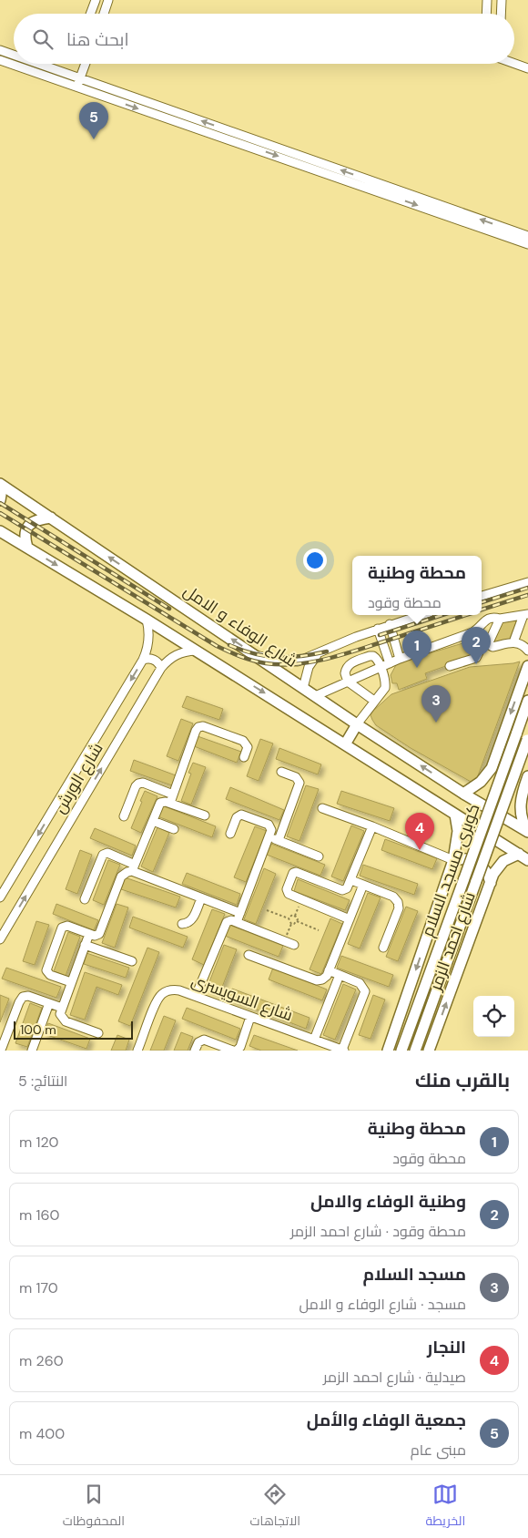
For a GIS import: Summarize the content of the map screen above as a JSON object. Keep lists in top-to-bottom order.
{
  "streets": {
    "main road": ["شارع الوفاء و الامل", "كوبرى مسجد السلام", "شارع احمد الزمر"],
    "street": ["شارع الورش", "شارع السويسرى"]
  },
  "scale_bar": "100 m",
  "page": {
    "search": "ابحث هنا",
    "pins": [
      "5",
      "2",
      "1",
      "3",
      "4"
    ],
    "popup": ["محطة وطنية", "محطة وقود"],
    "scale": "100 m",
    "heading": ["بالقرب منك", "النتائج: 5"],
    "list": [
      {
        "mark": "1",
        "name": "محطة وطنية",
        "note": "محطة وقود",
        "value": "120 m"
      },
      {
        "mark": "2",
        "name": "وطنية الوفاء والامل",
        "note": "محطة وقود · شارع احمد الزمر",
        "value": "160 m"
      },
      {
        "mark": "3",
        "name": "مسجد السلام",
        "note": "مسجد · شارع الوفاء و الامل",
        "value": "170 m"
      },
      {
        "mark": "4",
        "name": "النجار",
        "note": "صيدلية · شارع احمد الزمر",
        "value": "260 m"
      },
      {
        "mark": "5",
        "name": "جمعية الوفاء والأمل",
        "note": "مبنى عام",
        "value": "400 m"
      }
    ],
    "nav": ["الخريطة", "الاتجاهات", "المحفوظات"]
  }
}
